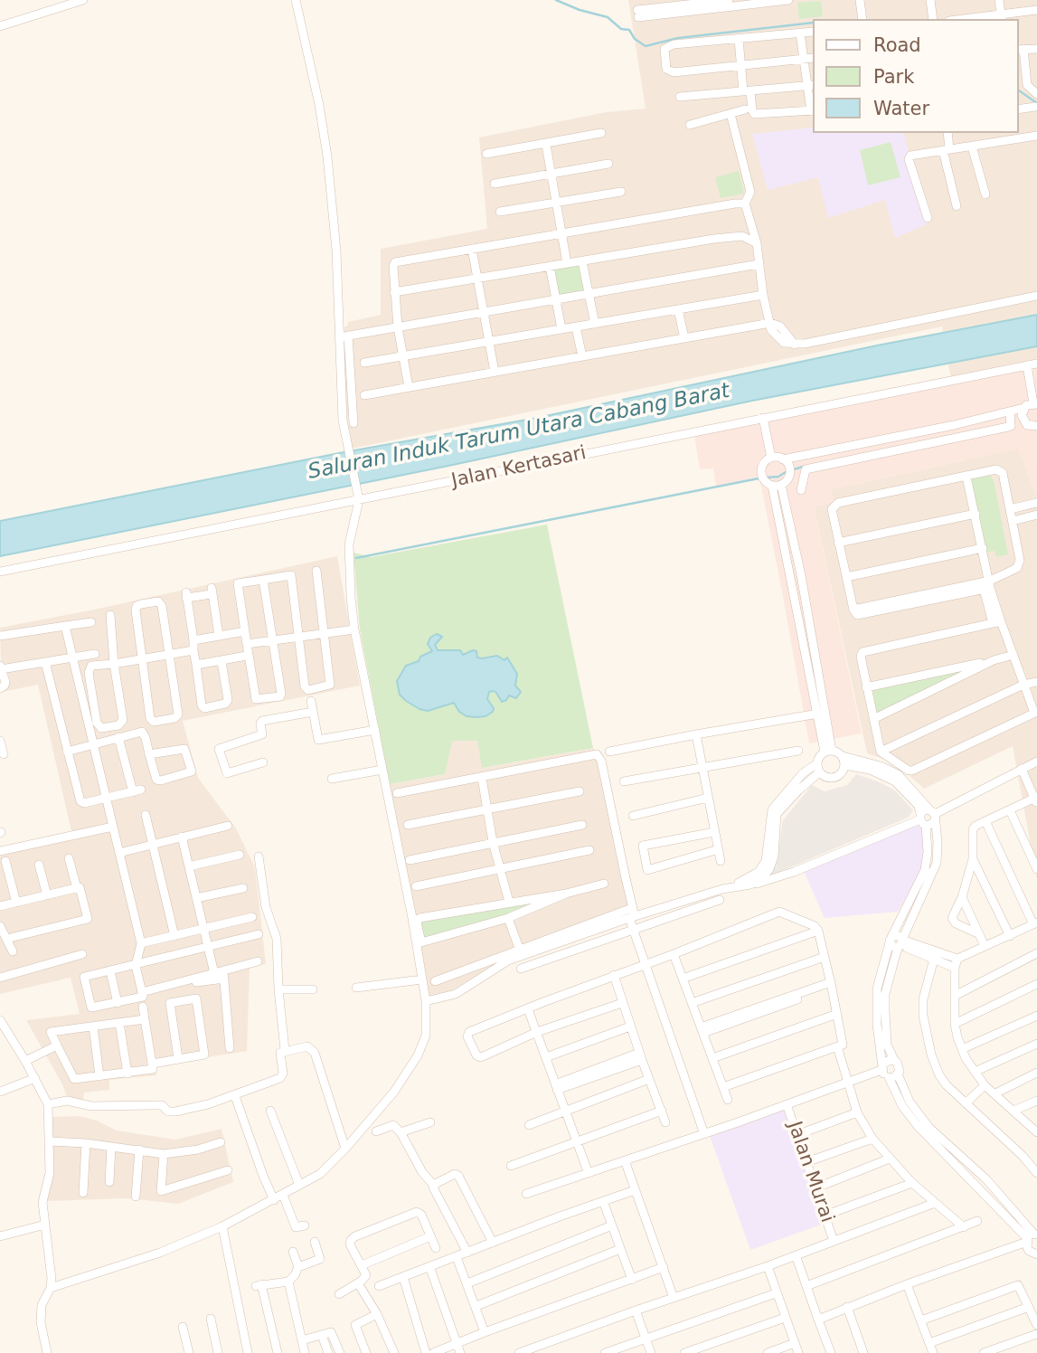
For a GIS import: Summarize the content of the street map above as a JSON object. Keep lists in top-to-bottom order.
{
  "streets": {
    "street": ["Jalan Kertasari", "Jalan Murai"]
  },
  "water": ["Saluran Induk Tarum Utara Cabang Barat"],
  "legend": ["Road", "Park", "Water"]
}
